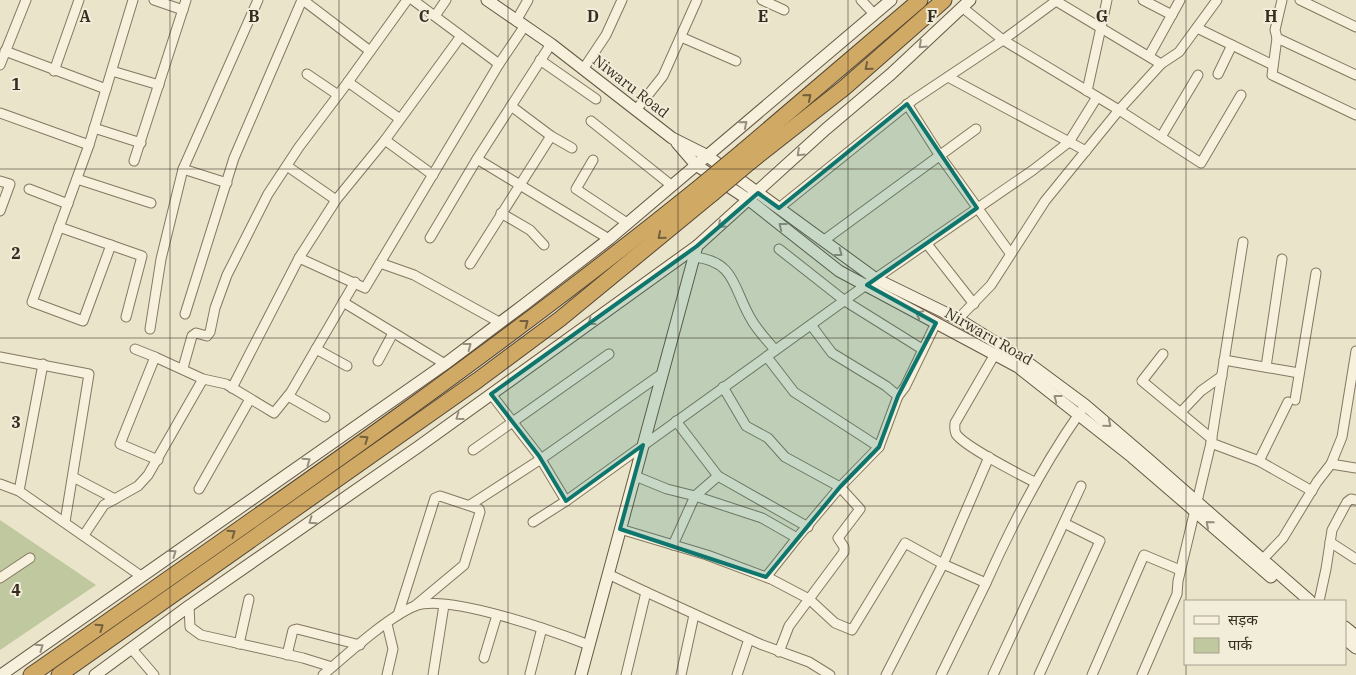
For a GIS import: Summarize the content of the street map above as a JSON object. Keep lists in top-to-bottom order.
{
  "streets": {
    "street": ["Niwaru Road", "Nirwaru Road"]
  },
  "crossings": [
    ["Niwaru Road", "Nirwaru Road"]
  ],
  "legend": ["सड़क", "पार्क"],
  "grid": {
    "columns": [
      "A",
      "B",
      "C",
      "D",
      "E",
      "F",
      "G",
      "H"
    ],
    "rows": [
      "1",
      "2",
      "3",
      "4"
    ]
  }
}
